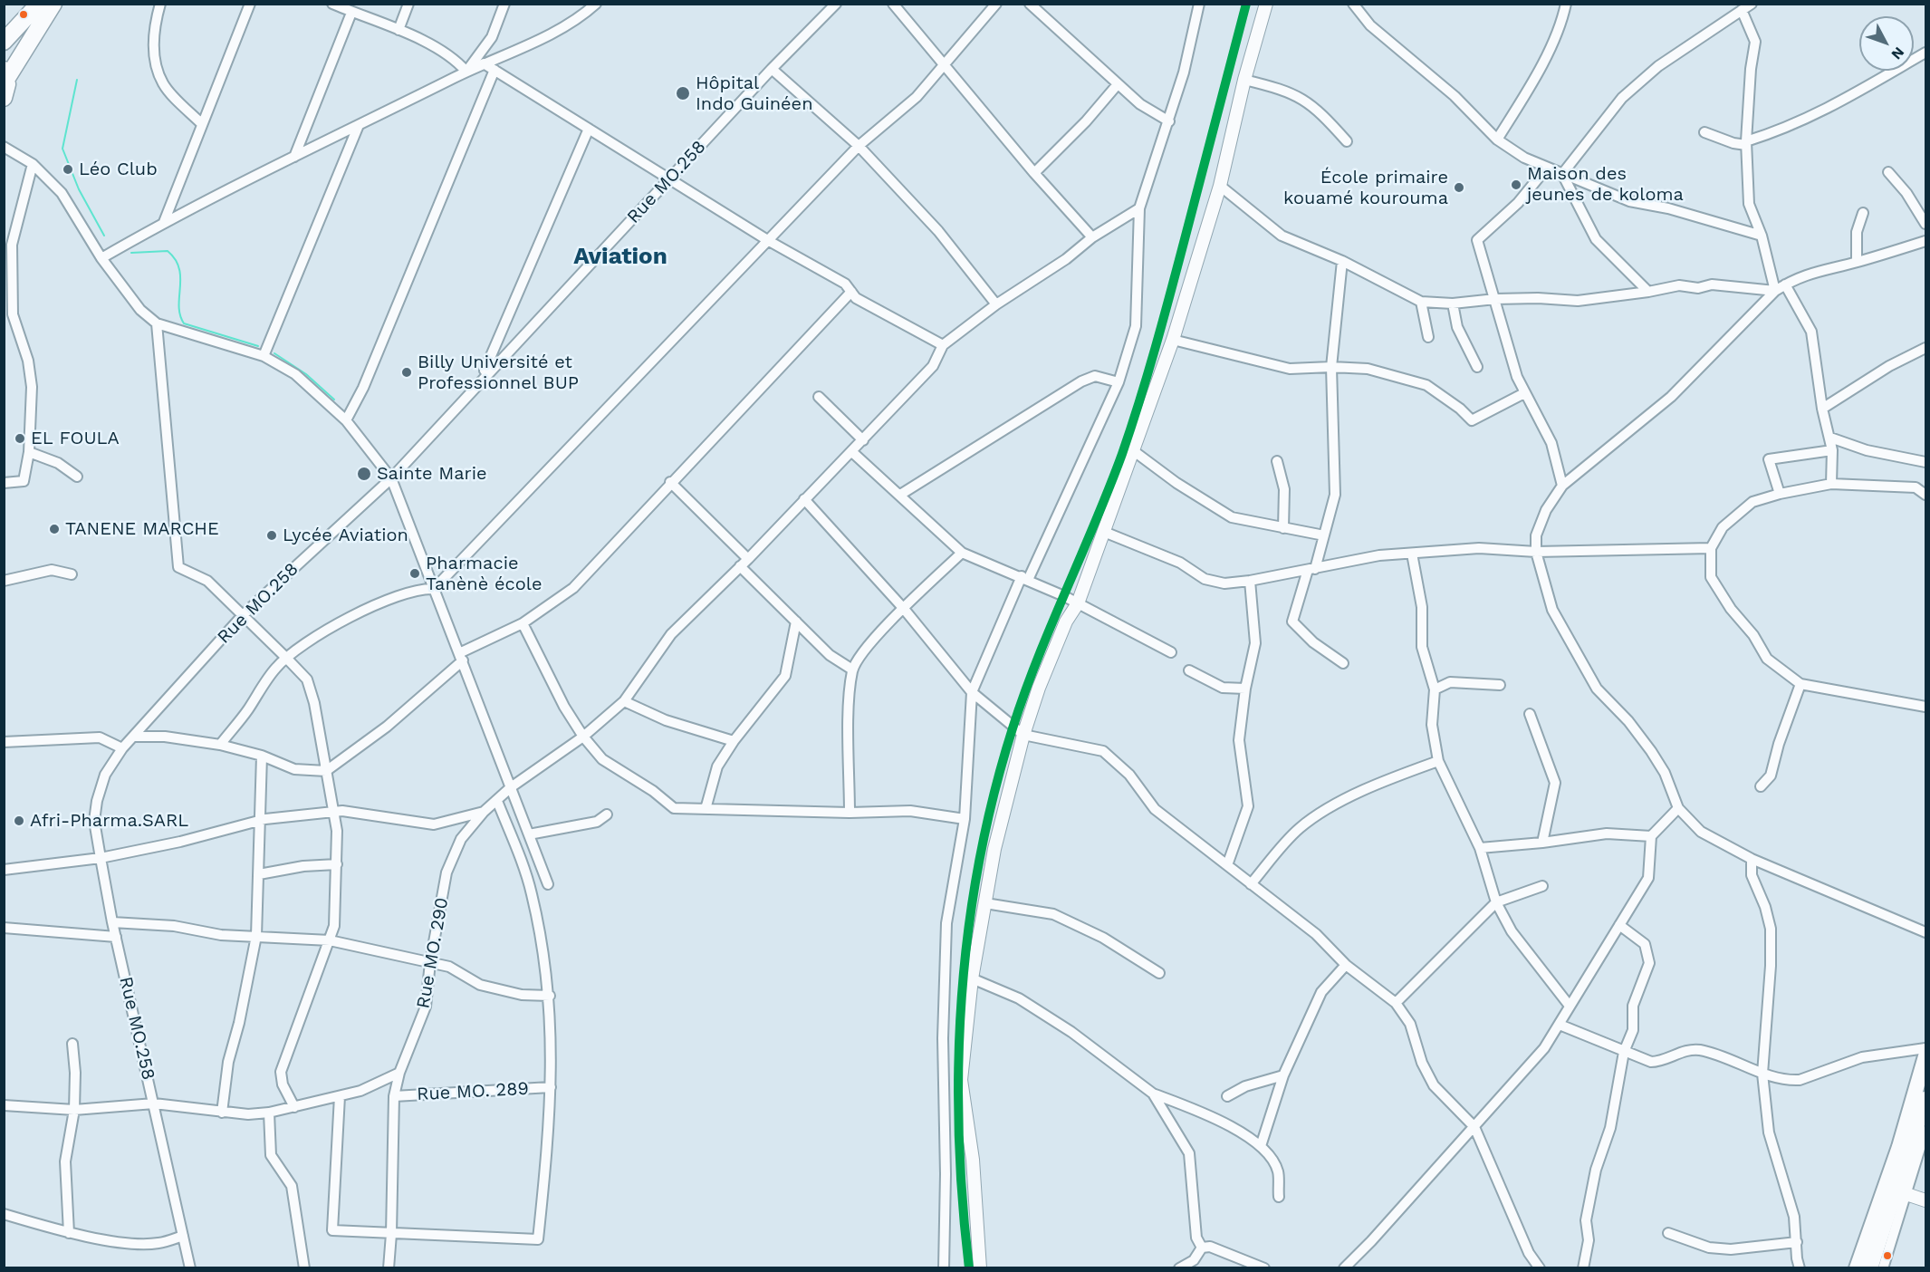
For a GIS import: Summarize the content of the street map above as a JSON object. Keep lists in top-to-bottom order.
{
  "streets": {
    "street": ["Rue MO.258", "Rue MO. 290", "Rue MO. 289"]
  },
  "crossings": [
    ["Rue MO. 290", "Rue MO. 289"]
  ],
  "districts": ["Aviation"],
  "places": [
    "Hôpital Indo Guinéen",
    "Léo Club",
    "Maison des jeunes de koloma",
    "École primaire kouamé kourouma",
    "Billy Université et Professionnel BUP",
    "EL FOULA",
    "Sainte Marie",
    "TANENE MARCHE",
    "Lycée Aviation",
    "Pharmacie Tanènè école",
    "Afri-Pharma.SARL"
  ],
  "north": "bottom right"
}
